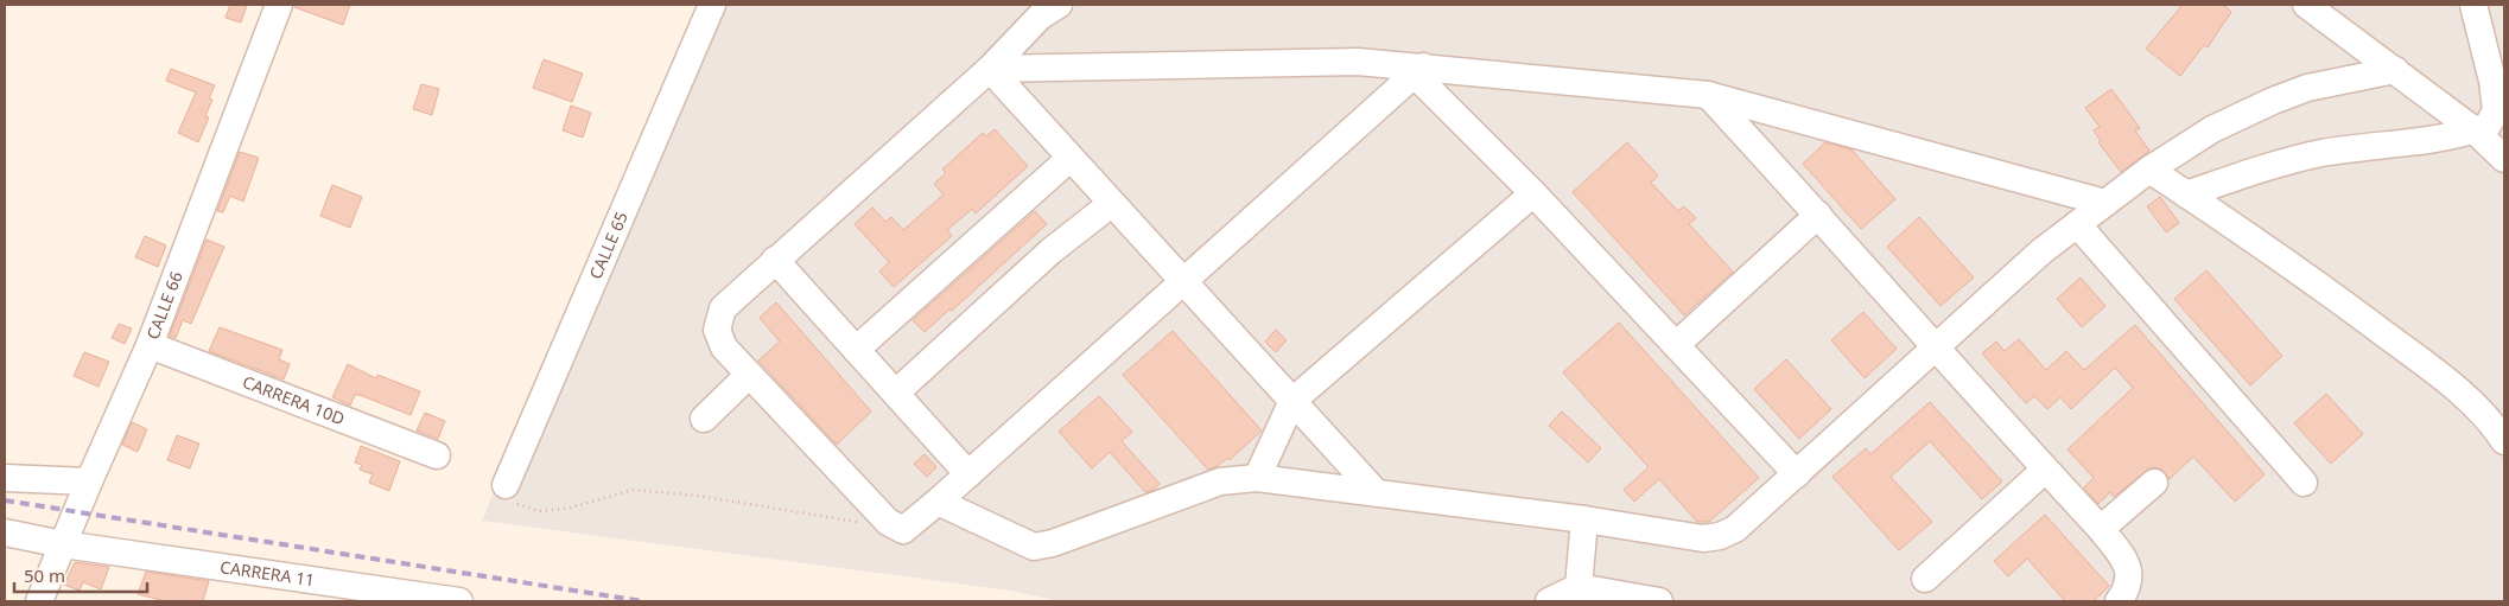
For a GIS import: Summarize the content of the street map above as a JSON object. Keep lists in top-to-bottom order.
{
  "streets": {
    "street": [
      "CALLE 65",
      "CALLE 66",
      "CARRERA 10D",
      "CARRERA 11"
    ]
  },
  "crossings": [
    ["CALLE 66", "CARRERA 10D"],
    ["CALLE 66", "CARRERA 11"]
  ],
  "scale_bar": "50 m"
}
